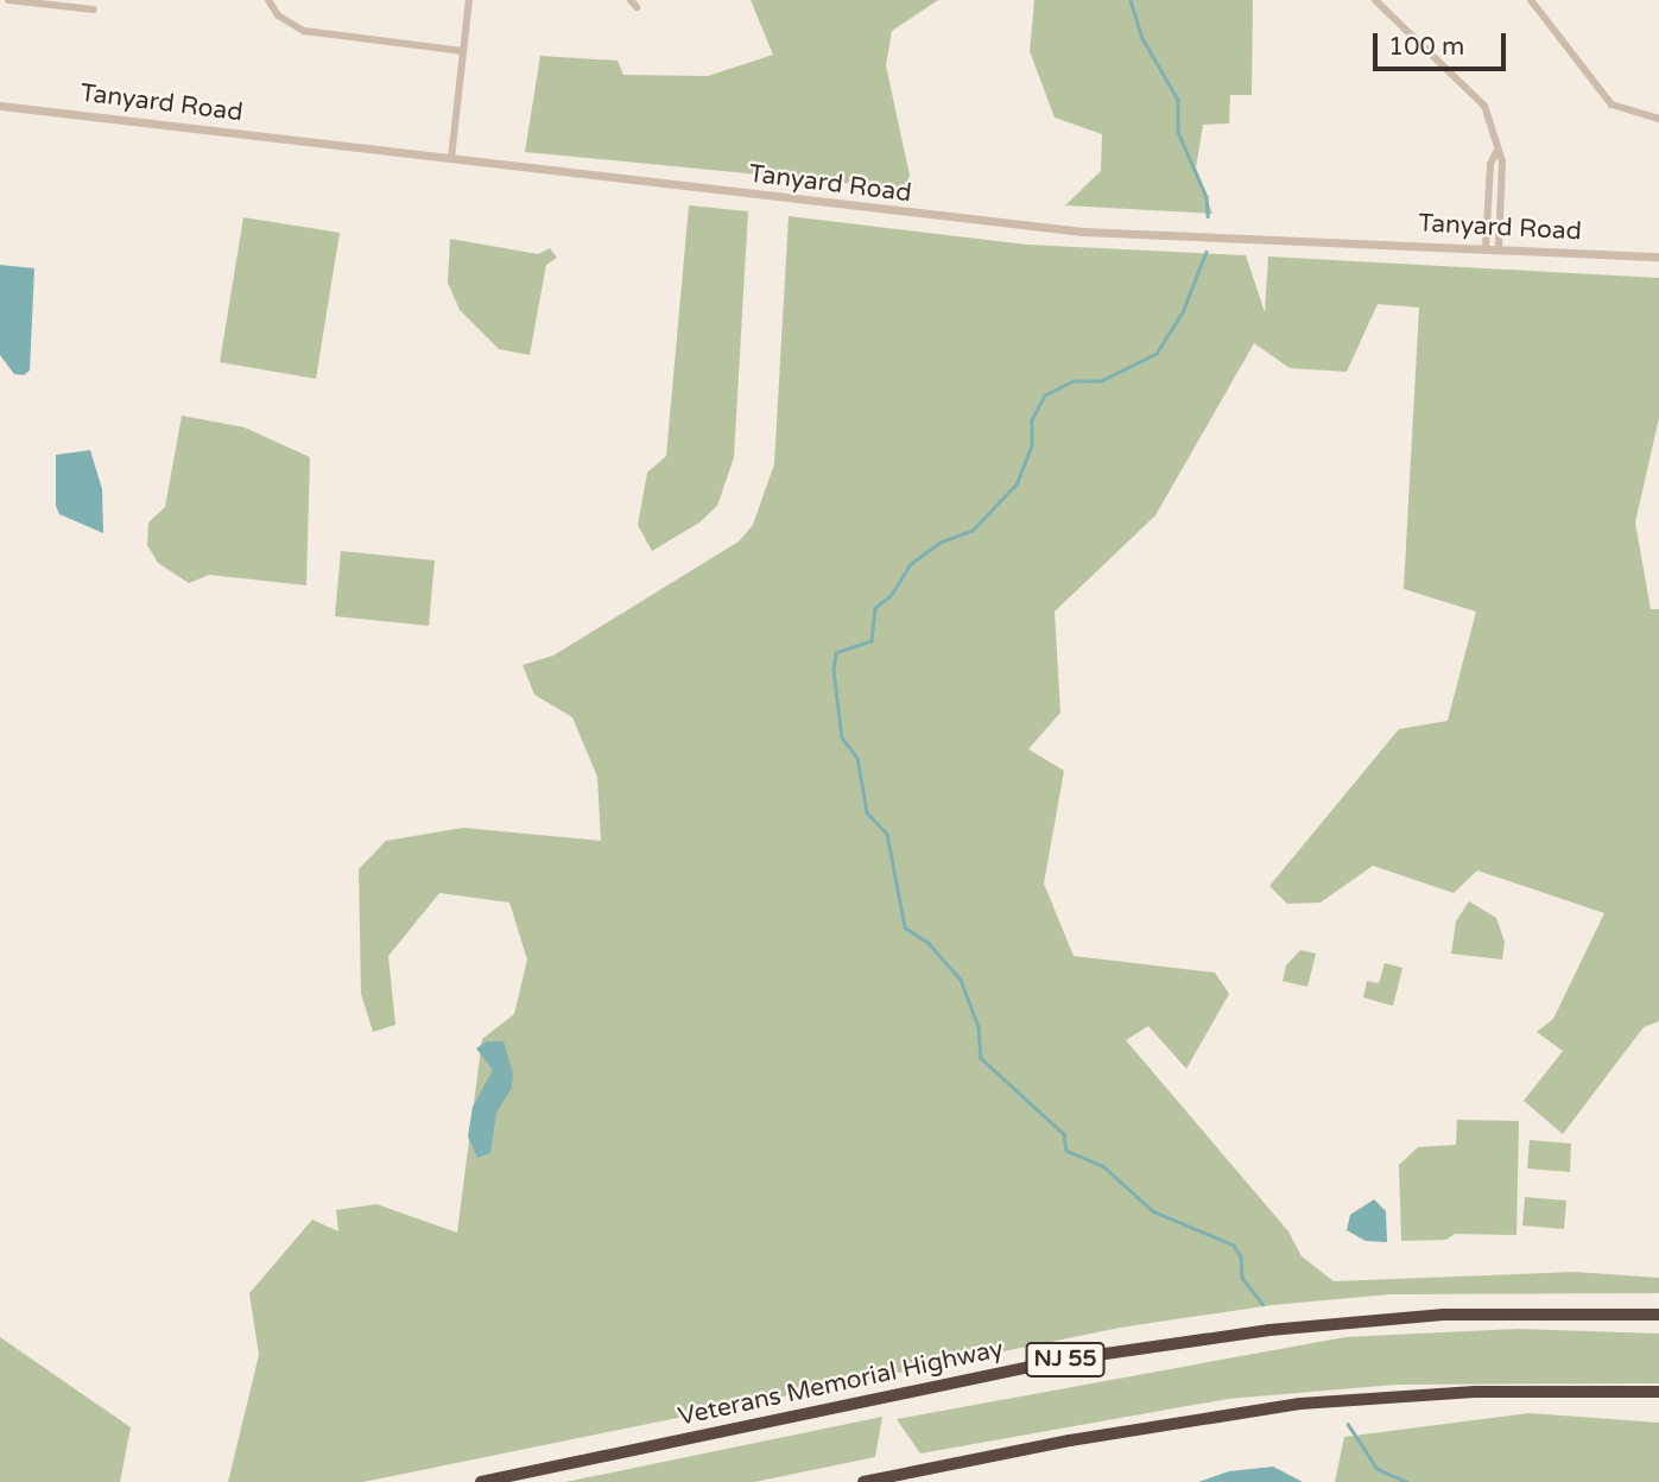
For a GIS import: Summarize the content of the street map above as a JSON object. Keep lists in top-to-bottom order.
{
  "streets": {
    "highway": ["NJ 55", "Veterans Memorial Highway"],
    "street": ["Tanyard Road"]
  },
  "scale_bar": "100 m"
}
